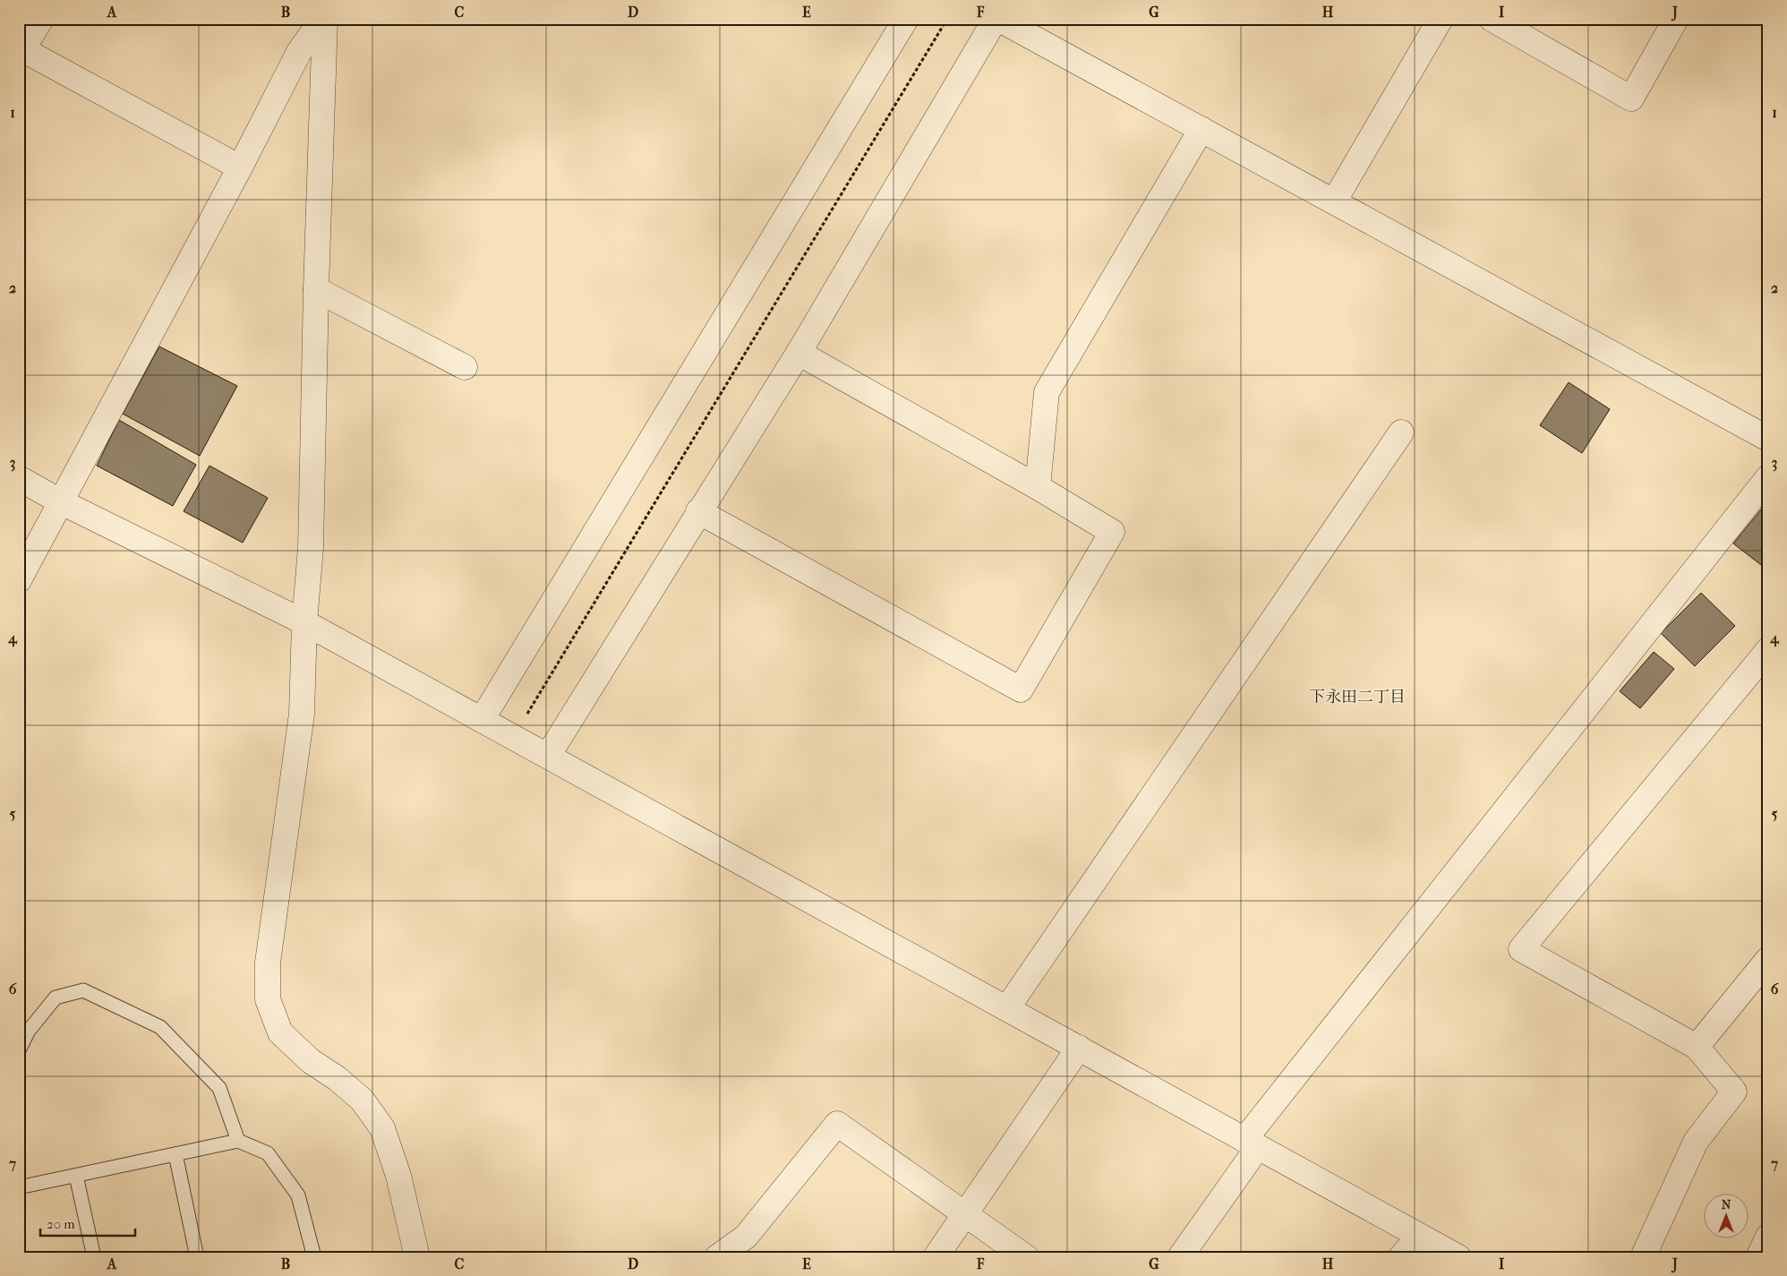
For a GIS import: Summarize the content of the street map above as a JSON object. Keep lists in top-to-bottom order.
{
  "districts": ["下永田二丁目"],
  "scale_bar": "20 m",
  "north": "top",
  "grid": {
    "columns": [
      "A",
      "B",
      "C",
      "D",
      "E",
      "F",
      "G",
      "H",
      "I",
      "J"
    ],
    "rows": [
      "1",
      "2",
      "3",
      "4",
      "5",
      "6",
      "7"
    ]
  }
}
